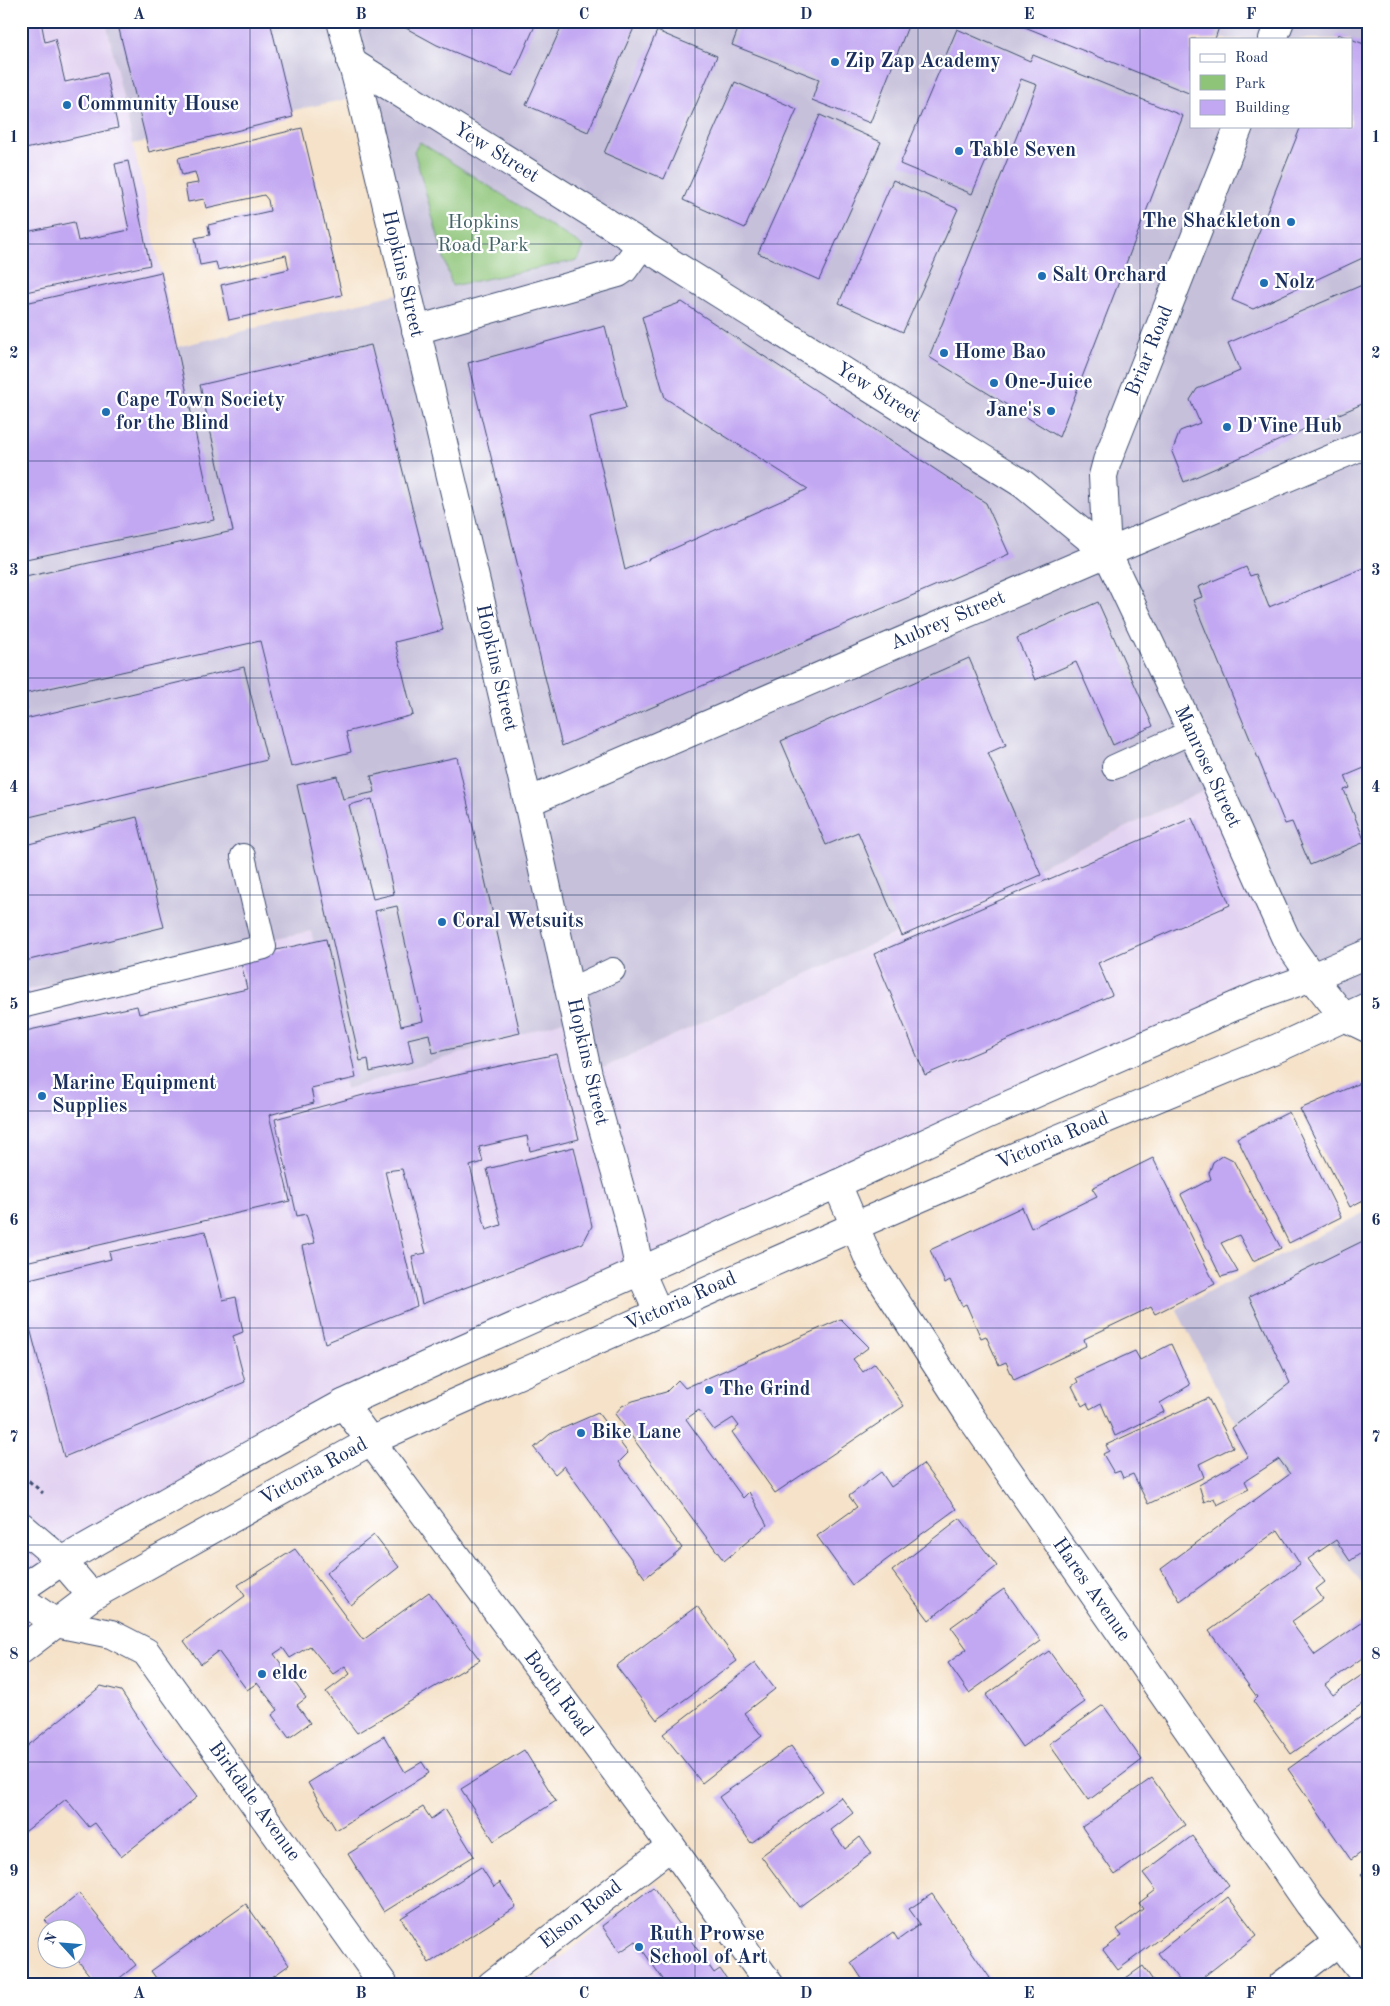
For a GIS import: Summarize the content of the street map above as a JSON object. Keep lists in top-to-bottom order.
{
  "streets": {
    "street": [
      "Yew Street",
      "Hopkins Street",
      "Briar Road",
      "Aubrey Street",
      "Manrose Street",
      "Victoria Road",
      "Hares Avenue",
      "Booth Road",
      "Birkdale Avenue",
      "Elson Road"
    ]
  },
  "crossings": [
    ["Yew Street", "Hopkins Street"],
    ["Yew Street", "Briar Road"],
    ["Yew Street", "Aubrey Street"],
    ["Yew Street", "Manrose Street"],
    ["Hopkins Street", "Aubrey Street"],
    ["Hopkins Street", "Victoria Road"],
    ["Briar Road", "Aubrey Street"],
    ["Briar Road", "Manrose Street"],
    ["Aubrey Street", "Manrose Street"],
    ["Manrose Street", "Victoria Road"],
    ["Victoria Road", "Hares Avenue"],
    ["Victoria Road", "Booth Road"],
    ["Victoria Road", "Birkdale Avenue"],
    ["Booth Road", "Elson Road"]
  ],
  "parks": ["Hopkins Road Park"],
  "places": [
    "Zip Zap Academy",
    "Community House",
    "Table Seven",
    "The Shackleton",
    "Salt Orchard",
    "Nolz",
    "Home Bao",
    "One-Juice",
    "Jane's",
    "Cape Town Society for the Blind",
    "D'Vine Hub",
    "Coral Wetsuits",
    "Marine Equipment Supplies",
    "The Grind",
    "Bike Lane",
    "eldc",
    "Ruth Prowse School of Art"
  ],
  "legend": ["Road", "Park", "Building"],
  "north": "top left",
  "grid": {
    "columns": [
      "A",
      "B",
      "C",
      "D",
      "E",
      "F"
    ],
    "rows": [
      "1",
      "2",
      "3",
      "4",
      "5",
      "6",
      "7",
      "8",
      "9"
    ]
  }
}
